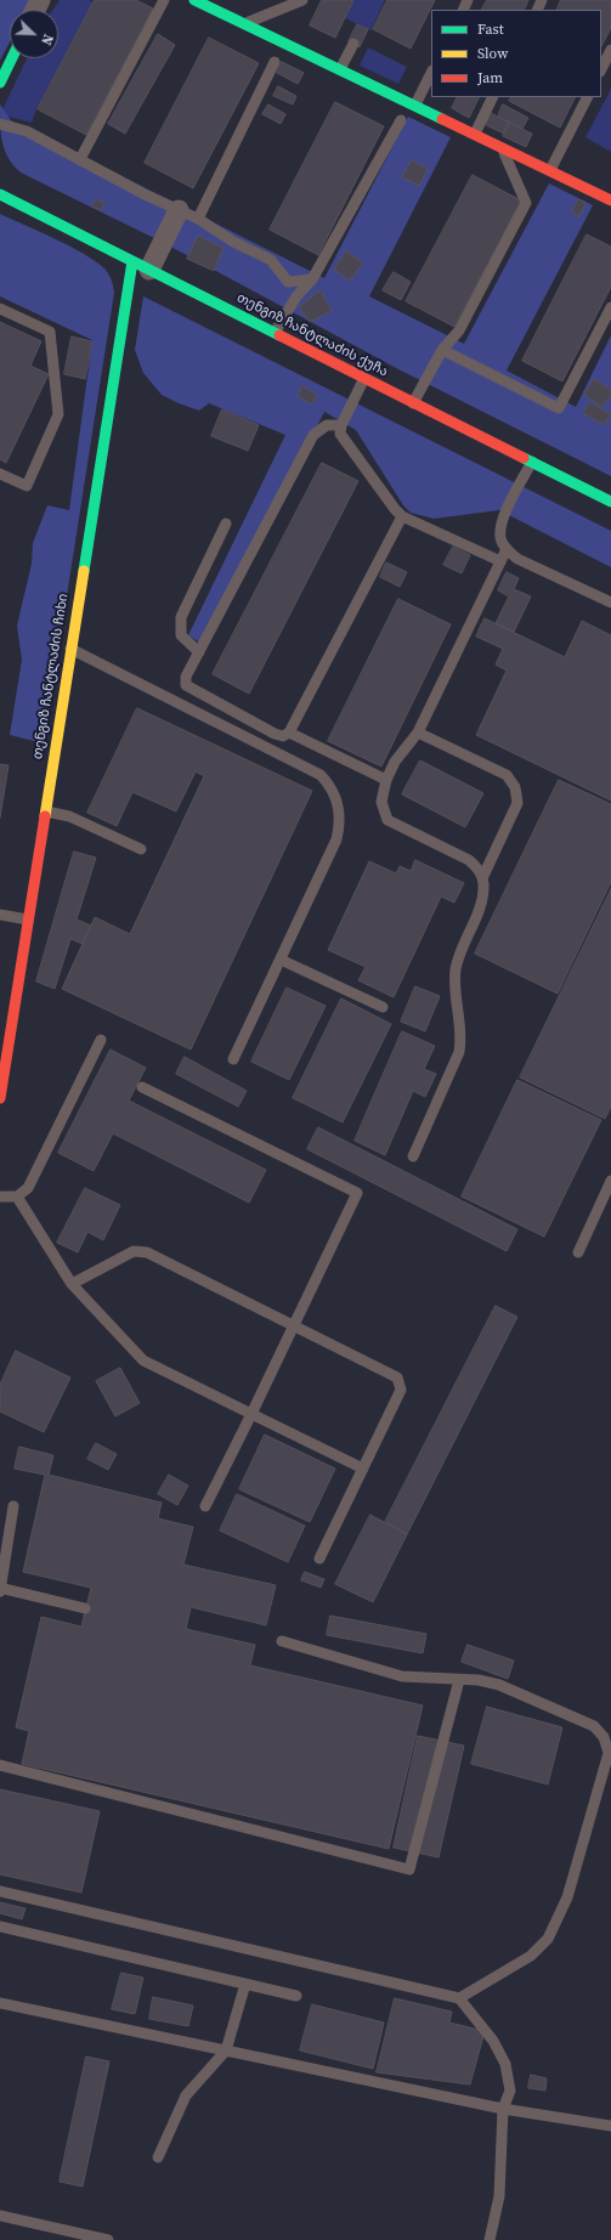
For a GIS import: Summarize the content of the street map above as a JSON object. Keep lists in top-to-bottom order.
{
  "streets": {
    "street": ["თენგიზ ჩანტლაძის ქუჩა", "თენგიზ ჩანტლაძის ჩიხი"]
  },
  "crossings": [
    ["თენგიზ ჩანტლაძის ქუჩა", "თენგიზ ჩანტლაძის ჩიხი"]
  ],
  "legend": ["Fast", "Slow", "Jam"],
  "north": "bottom right"
}
